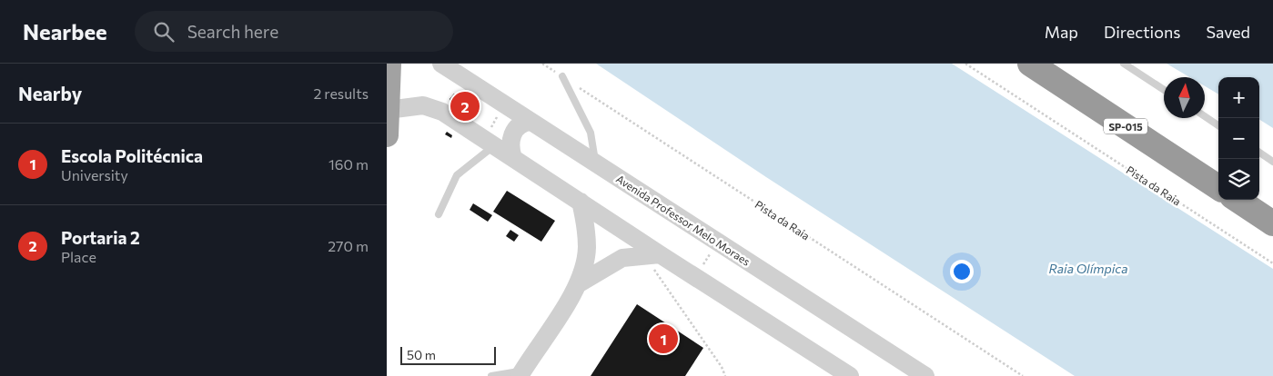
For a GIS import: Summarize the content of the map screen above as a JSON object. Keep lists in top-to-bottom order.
{
  "streets": {
    "highway": ["SP-015"],
    "street": ["Avenida Professor Melo Moraes"],
    "path": ["Pista da Raia"]
  },
  "water": ["Raia Olímpica"],
  "scale_bar": "50 m",
  "north": "top",
  "page": {
    "header": "Nearbee",
    "search": "Search here",
    "nav": ["Map", "Directions", "Saved"],
    "heading": ["Nearby", "2 results"],
    "map_buttons": ["+", "−"],
    "pins": ["2", "1"],
    "list": [
      {
        "mark": "1",
        "name": "Escola Politécnica",
        "note": "University",
        "value": "160 m"
      },
      {
        "mark": "2",
        "name": "Portaria 2",
        "note": "Place",
        "value": "270 m"
      }
    ],
    "scale": "50 m"
  }
}
